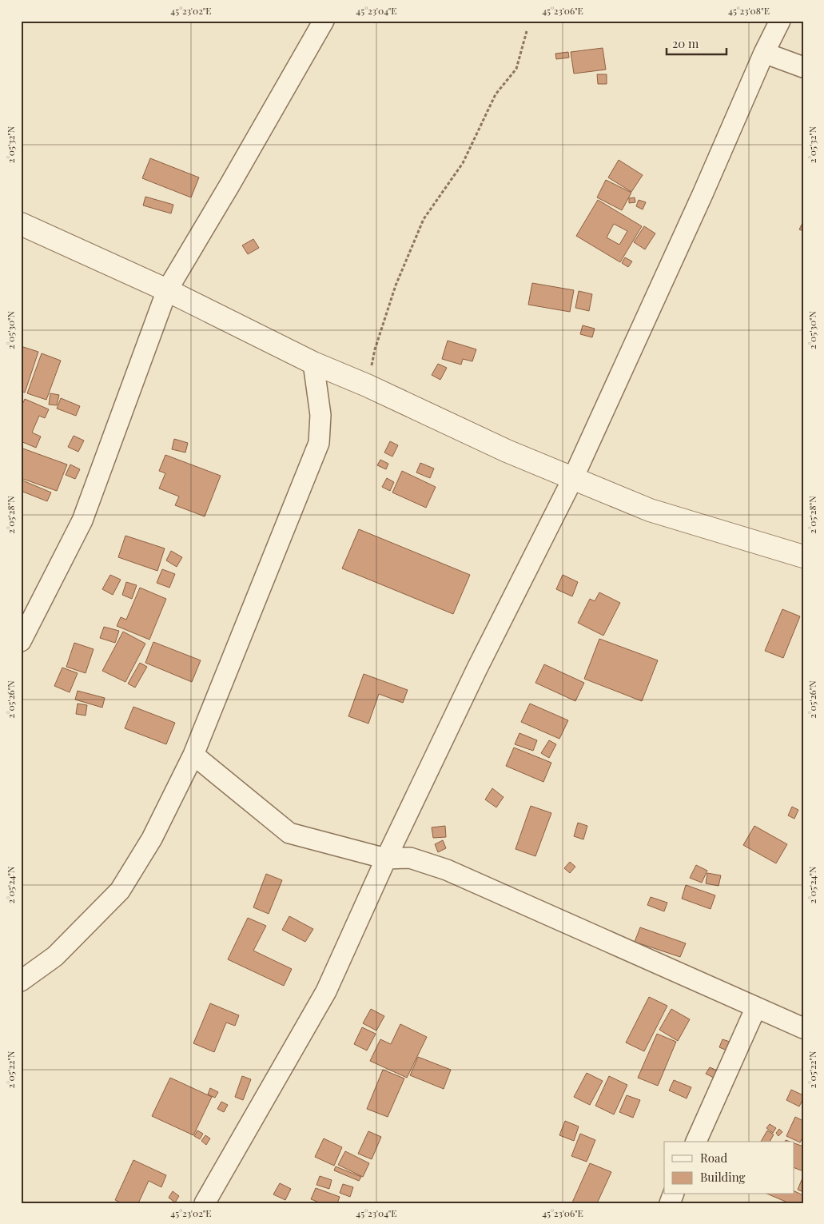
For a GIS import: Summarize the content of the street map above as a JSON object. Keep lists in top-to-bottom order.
{
  "legend": ["Road", "Building"],
  "scale_bar": "20 m",
  "coordinates": [
    "45°23'02\"E",
    "45°23'04\"E",
    "45°23'06\"E",
    "45°23'08\"E",
    "2°05'32\"N",
    "2°05'30\"N",
    "2°05'28\"N",
    "2°05'26\"N",
    "2°05'24\"N",
    "2°05'22\"N"
  ]
}
